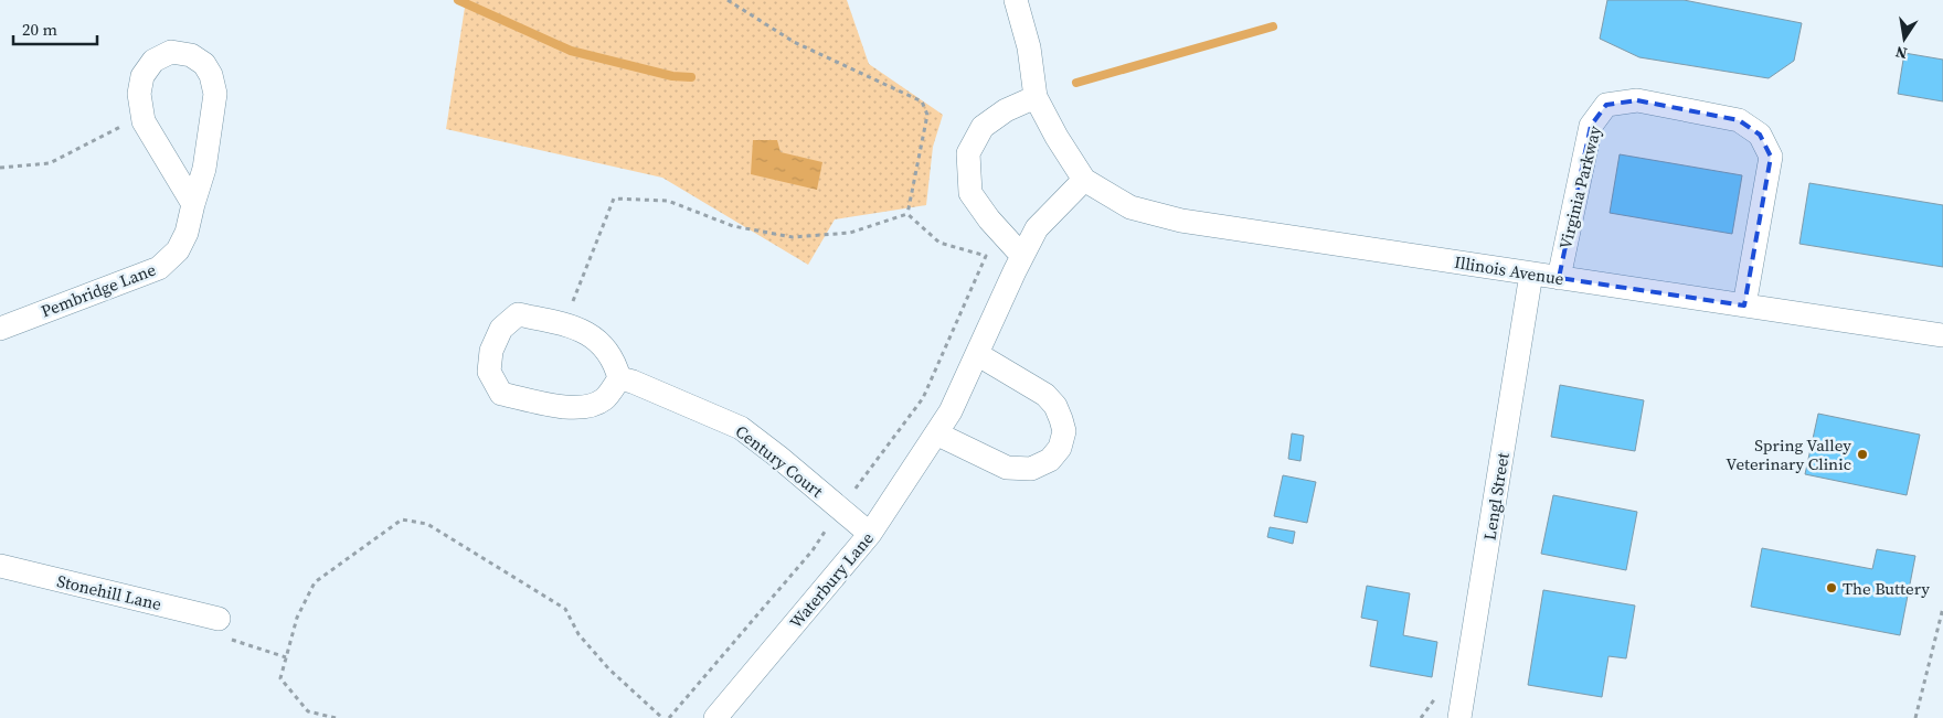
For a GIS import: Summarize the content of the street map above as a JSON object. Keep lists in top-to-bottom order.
{
  "streets": {
    "street": [
      "Virginia Parkway",
      "Illinois Avenue",
      "Pembridge Lane",
      "Century Court",
      "Lengl Street",
      "Waterbury Lane",
      "Stonehill Lane"
    ]
  },
  "crossings": [
    ["Virginia Parkway", "Illinois Avenue"],
    ["Illinois Avenue", "Lengl Street"],
    ["Illinois Avenue", "Waterbury Lane"],
    ["Century Court", "Waterbury Lane"]
  ],
  "places": ["Spring Valley Veterinary Clinic", "The Buttery"],
  "scale_bar": "20 m",
  "north": "bottom"
}
